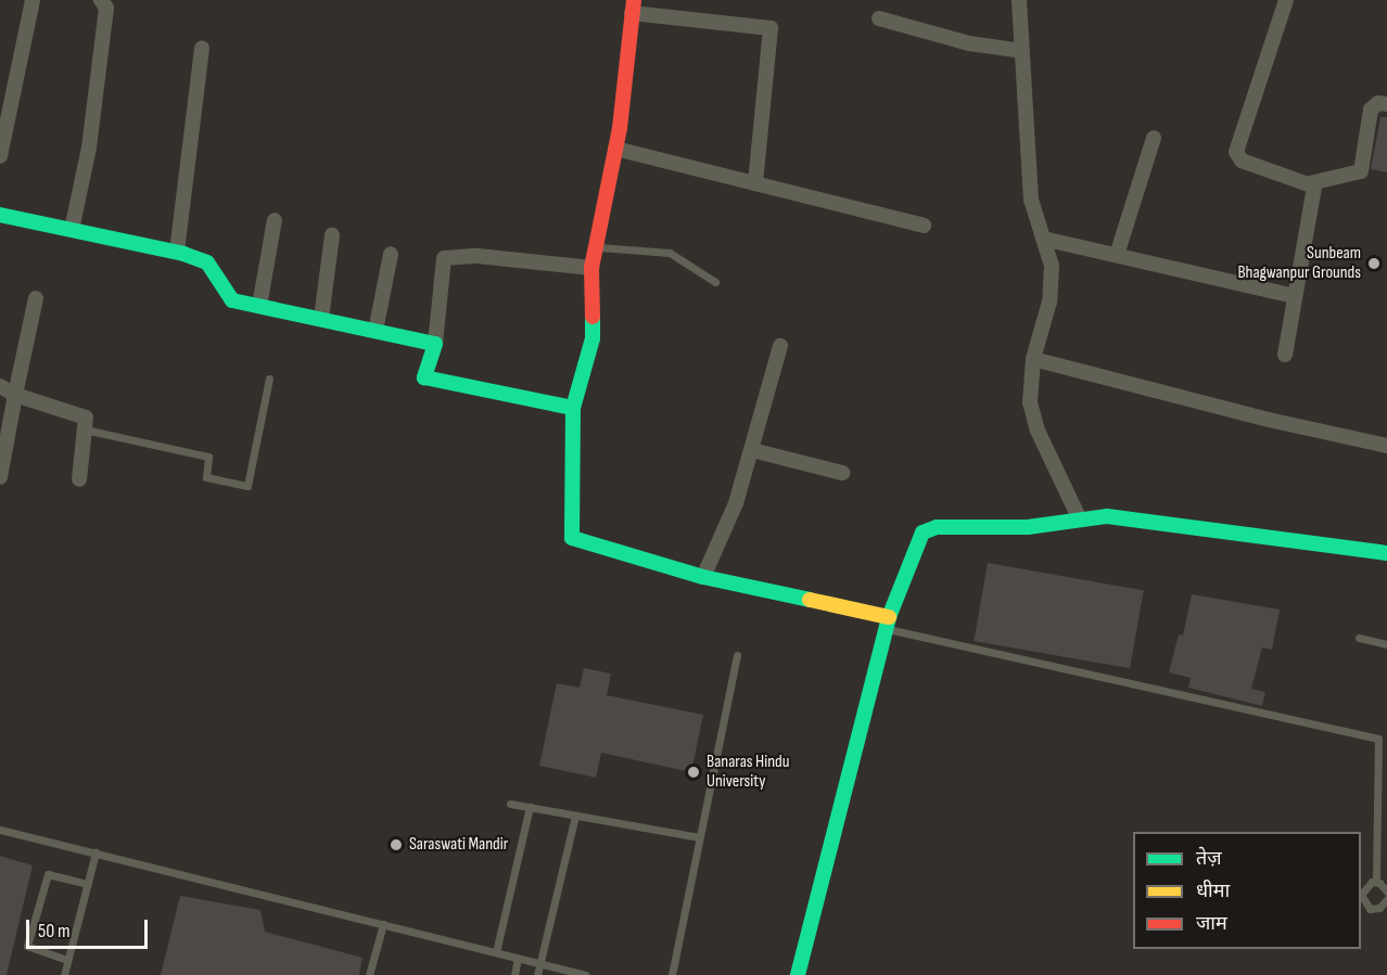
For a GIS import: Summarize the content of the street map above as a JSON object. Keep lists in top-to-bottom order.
{
  "places": ["Sunbeam Bhagwanpur Grounds", "Banaras Hindu University", "Saraswati Mandir"],
  "legend": ["तेज़", "धीमा", "जाम"],
  "scale_bar": "50 m"
}
